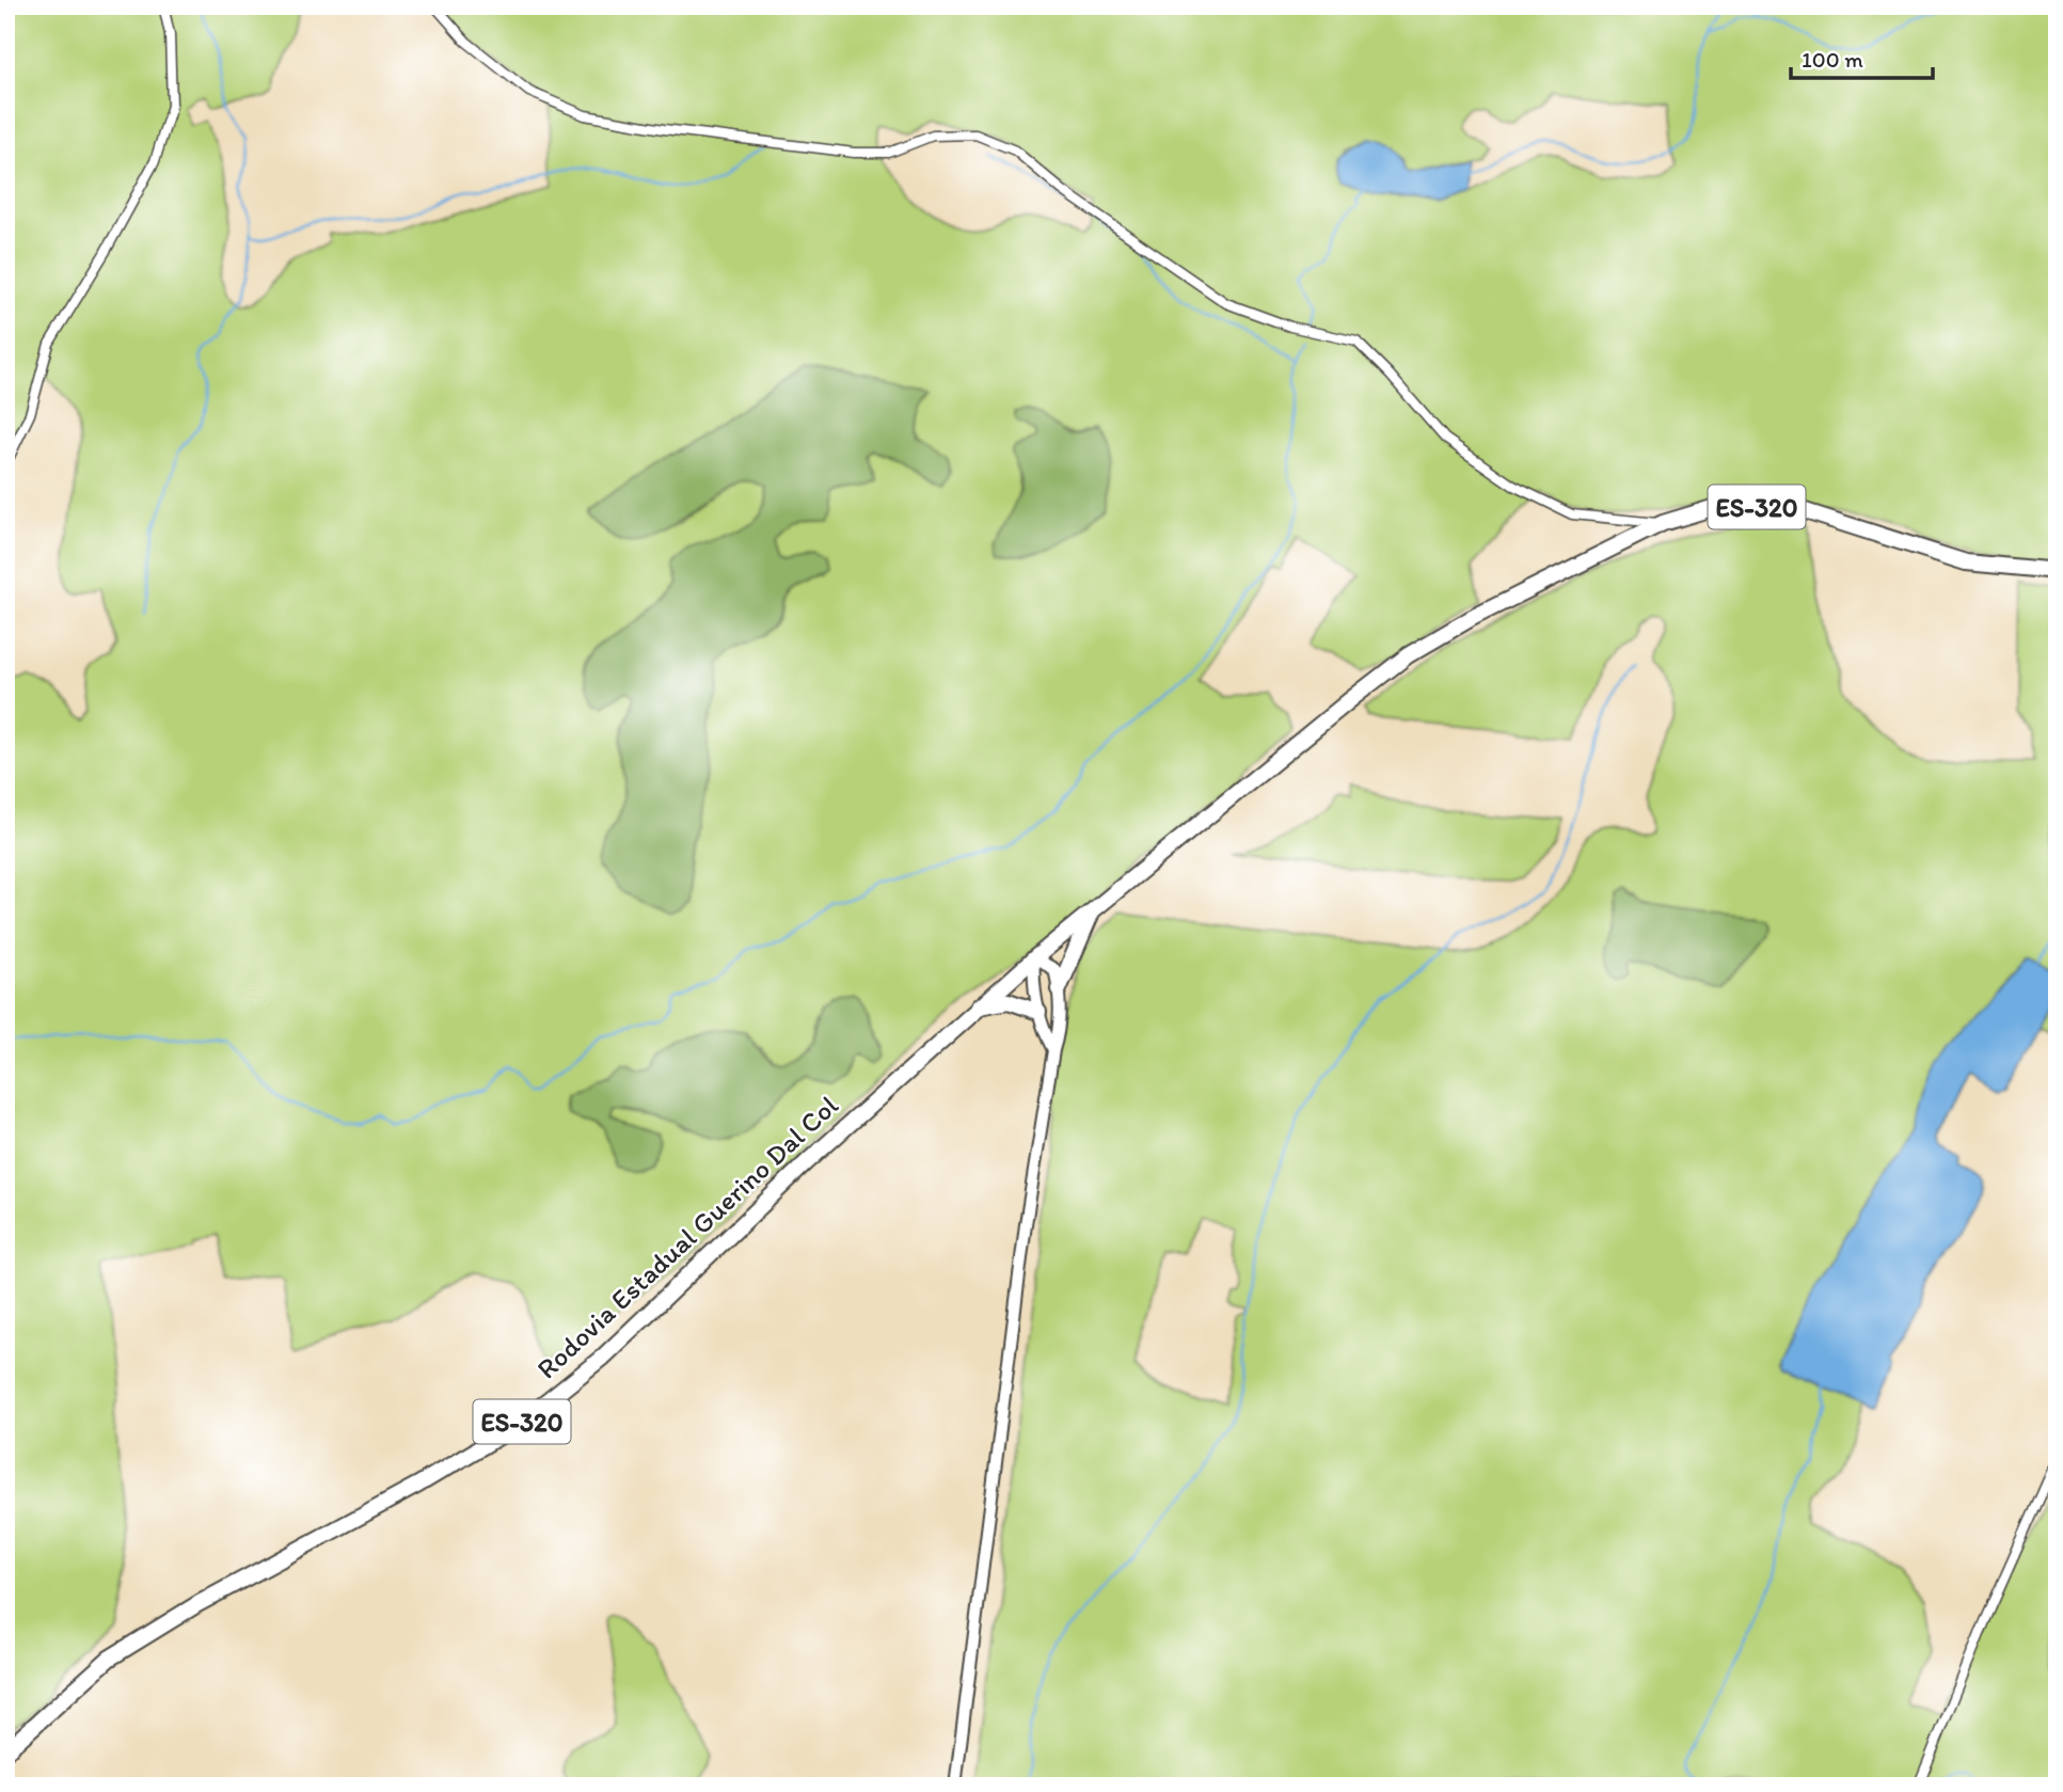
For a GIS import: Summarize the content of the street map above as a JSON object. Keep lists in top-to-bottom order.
{
  "streets": {
    "main road": ["ES-320", "Rodovia Estadual Guerino Dal Col"]
  },
  "crossings": [
    ["ES-320", "Rodovia Estadual Guerino Dal Col"]
  ],
  "scale_bar": "100 m"
}
